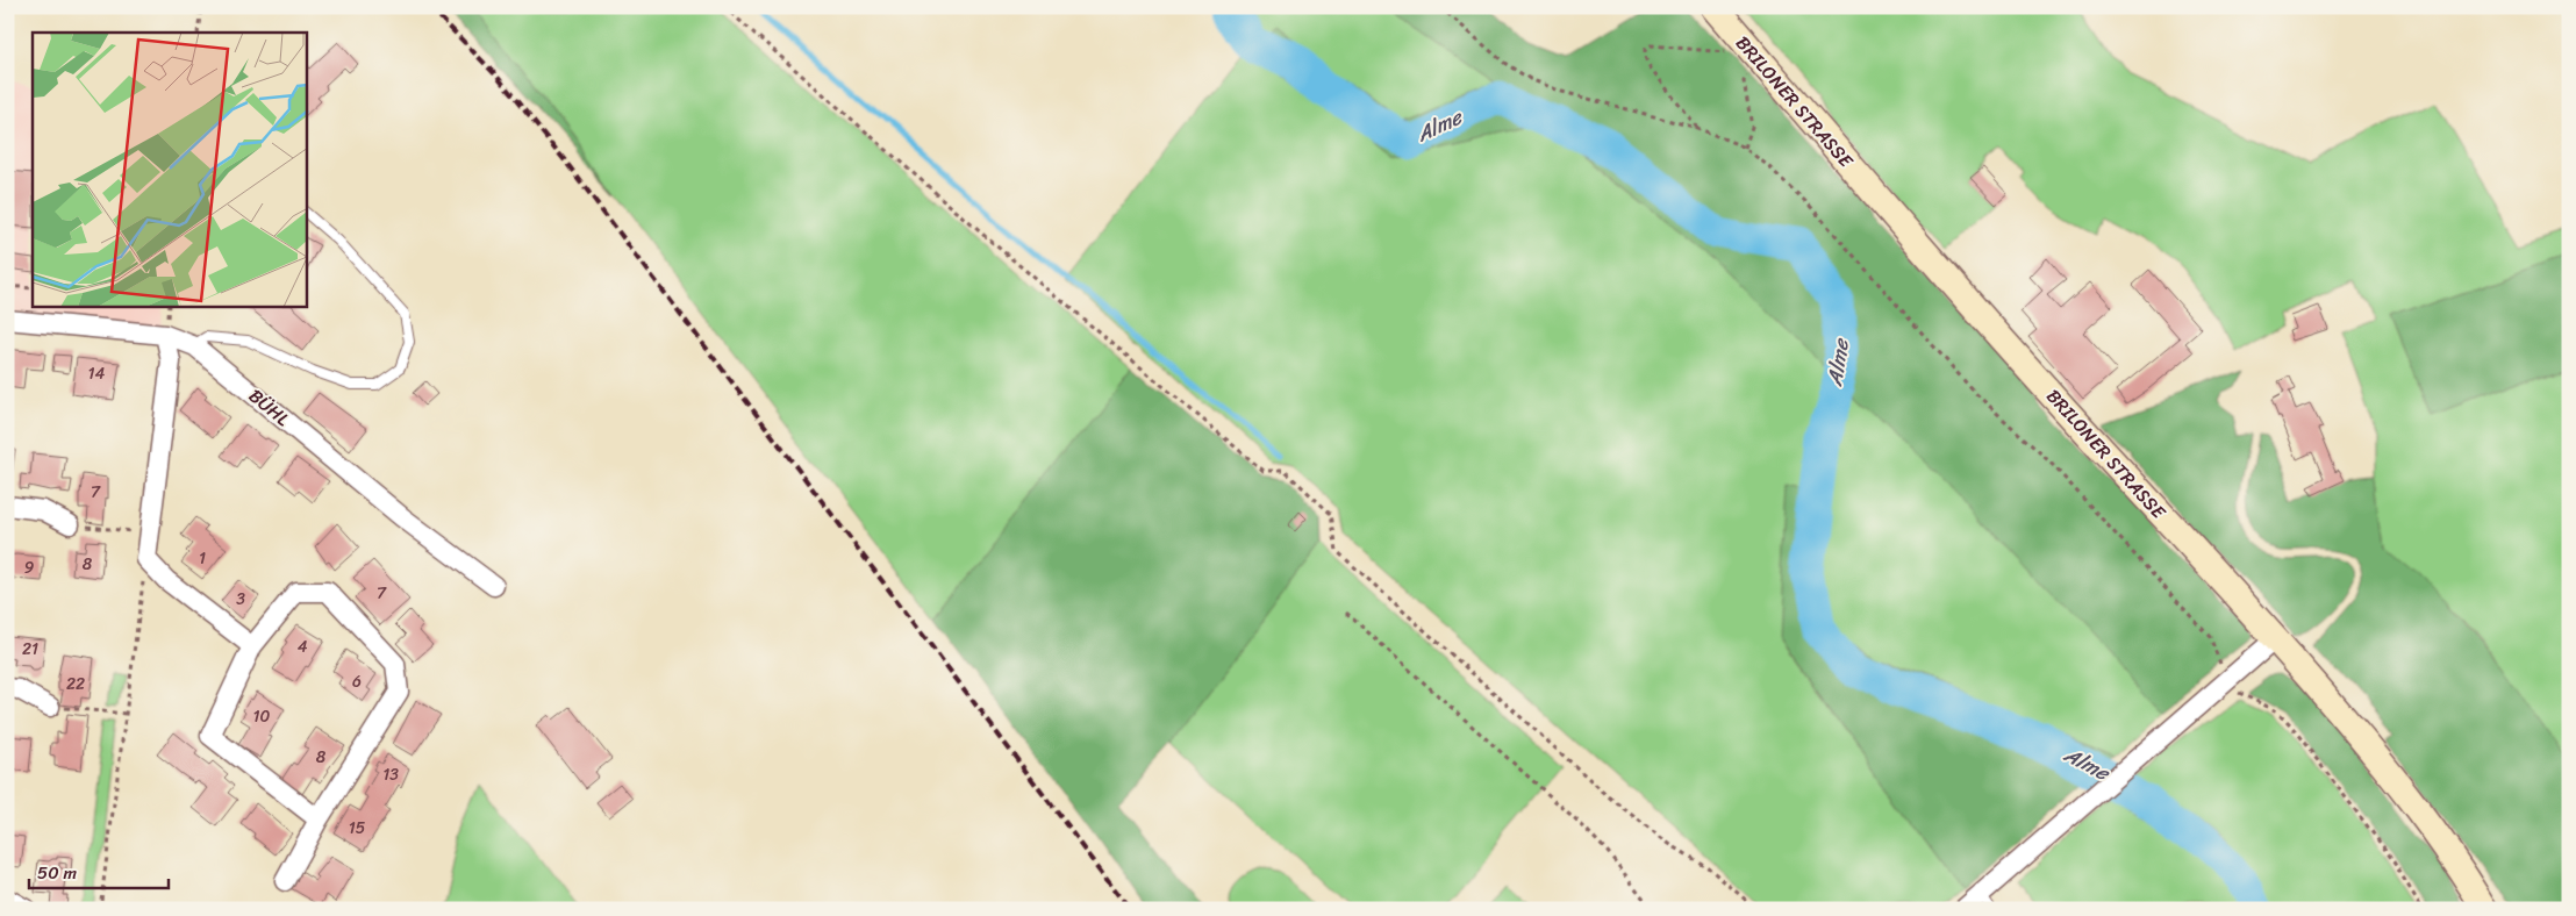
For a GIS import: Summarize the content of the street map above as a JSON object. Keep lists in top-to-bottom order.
{
  "streets": {
    "main road": ["BRILONER STRASSE"],
    "street": ["BÜHL"]
  },
  "water": ["Alme"],
  "house_numbers": [
    "14",
    "7",
    "1",
    "8",
    "9",
    "7",
    "3",
    "4",
    "21",
    "6",
    "22",
    "10",
    "8",
    "13",
    "15"
  ],
  "scale_bar": "50 m"
}
